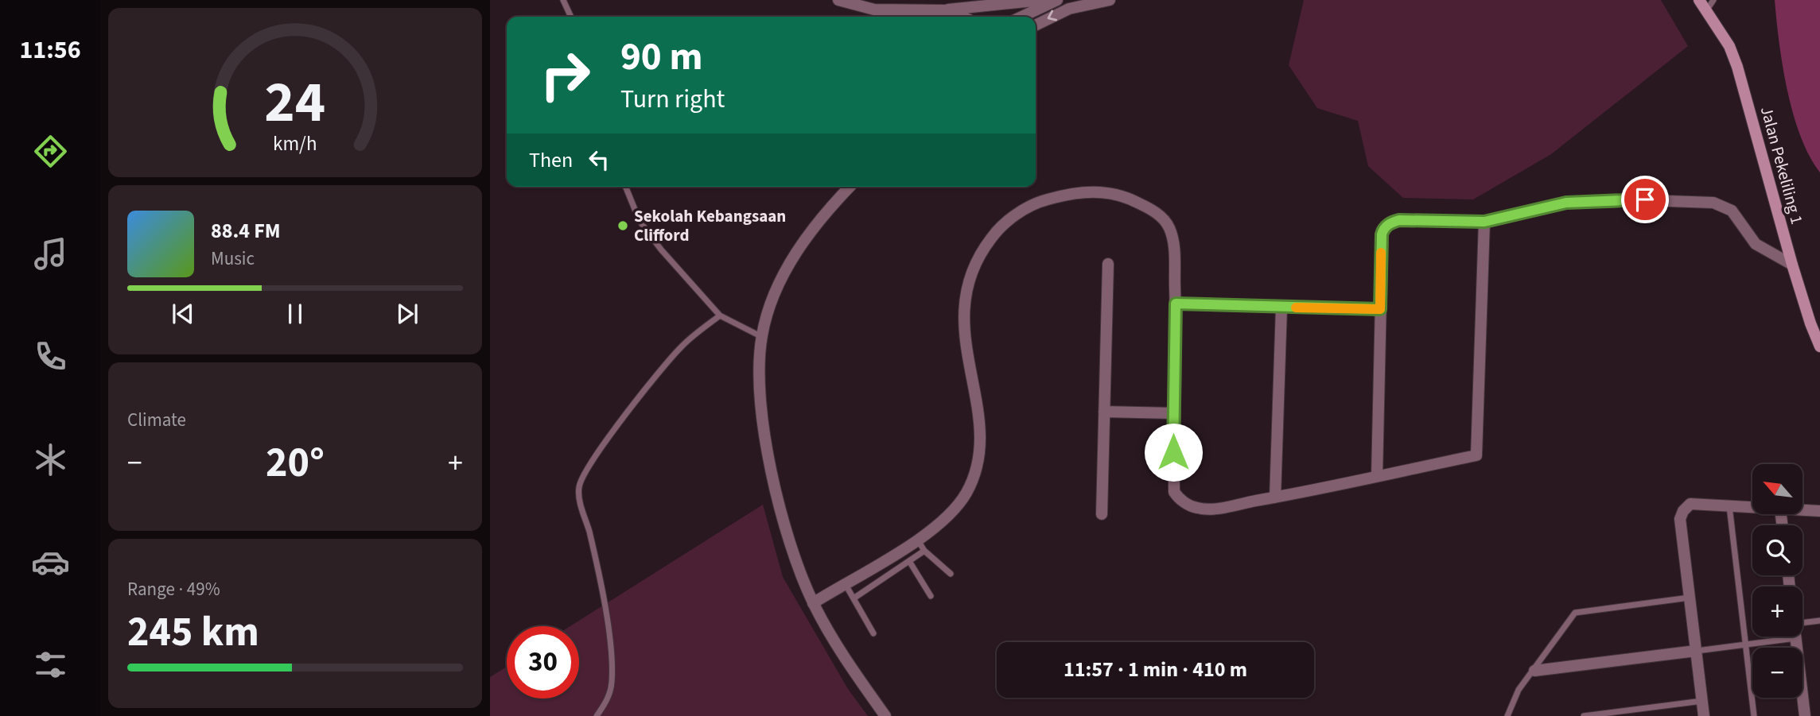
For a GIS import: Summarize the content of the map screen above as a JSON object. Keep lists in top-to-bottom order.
{
  "streets": {
    "main road": ["Jalan Pekeliling 1"]
  },
  "places": ["Sekolah Kebangsaan Clifford"],
  "north": "top left",
  "page": {
    "tabs": "11:56",
    "turn": ["90 m", "Turn right"],
    "then": "Then",
    "song": ["88.4 FM", "Music"],
    "tile": [
      "Climate",
      ["Range · 49%", "245 km"]
    ],
    "heat": ["−", "20°", "+"],
    "map_buttons": ["+", "−"],
    "limit": "30",
    "trip": "11:57 · 1 min · 410 m",
    "gauge": ["24", "km/h"]
  }
}
